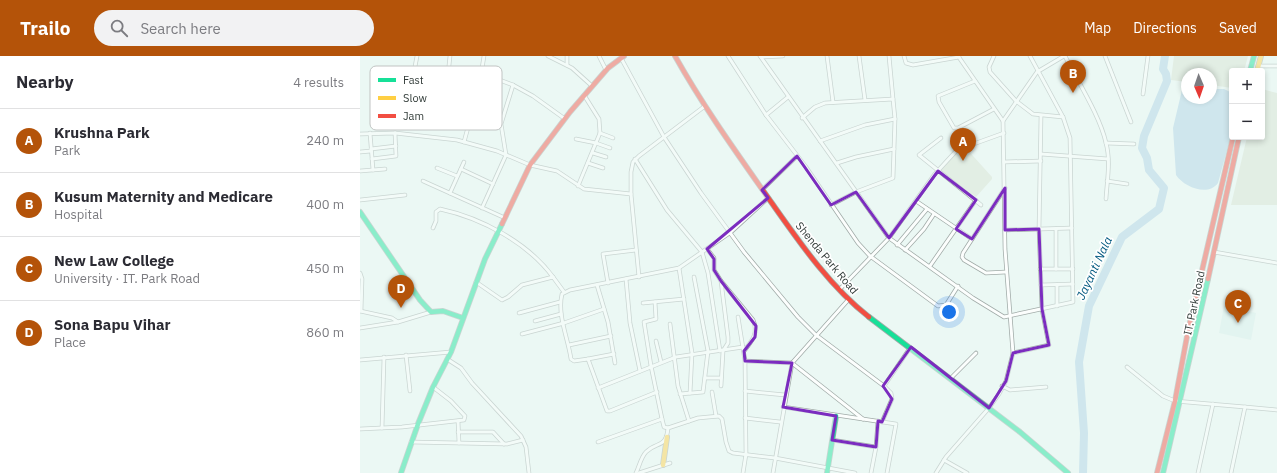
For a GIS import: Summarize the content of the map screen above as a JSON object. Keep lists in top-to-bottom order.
{
  "streets": {
    "main road": ["Shenda Park Road", "IT. Park Road"]
  },
  "water": ["Jayanti Nala"],
  "legend": ["Fast", "Slow", "Jam"],
  "north": "bottom",
  "page": {
    "header": "Trailo",
    "search": "Search here",
    "nav": ["Map", "Directions", "Saved"],
    "heading": ["Nearby", "4 results"],
    "pins": [
      "B",
      "A",
      "D",
      "C"
    ],
    "map_buttons": ["+", "−"],
    "list": [
      {
        "mark": "A",
        "name": "Krushna Park",
        "note": "Park",
        "value": "240 m"
      },
      {
        "mark": "B",
        "name": "Kusum Maternity and Medicare",
        "note": "Hospital",
        "value": "400 m"
      },
      {
        "mark": "C",
        "name": "New Law College",
        "note": "University · IT. Park Road",
        "value": "450 m"
      },
      {
        "mark": "D",
        "name": "Sona Bapu Vihar",
        "note": "Place",
        "value": "860 m"
      }
    ]
  }
}
